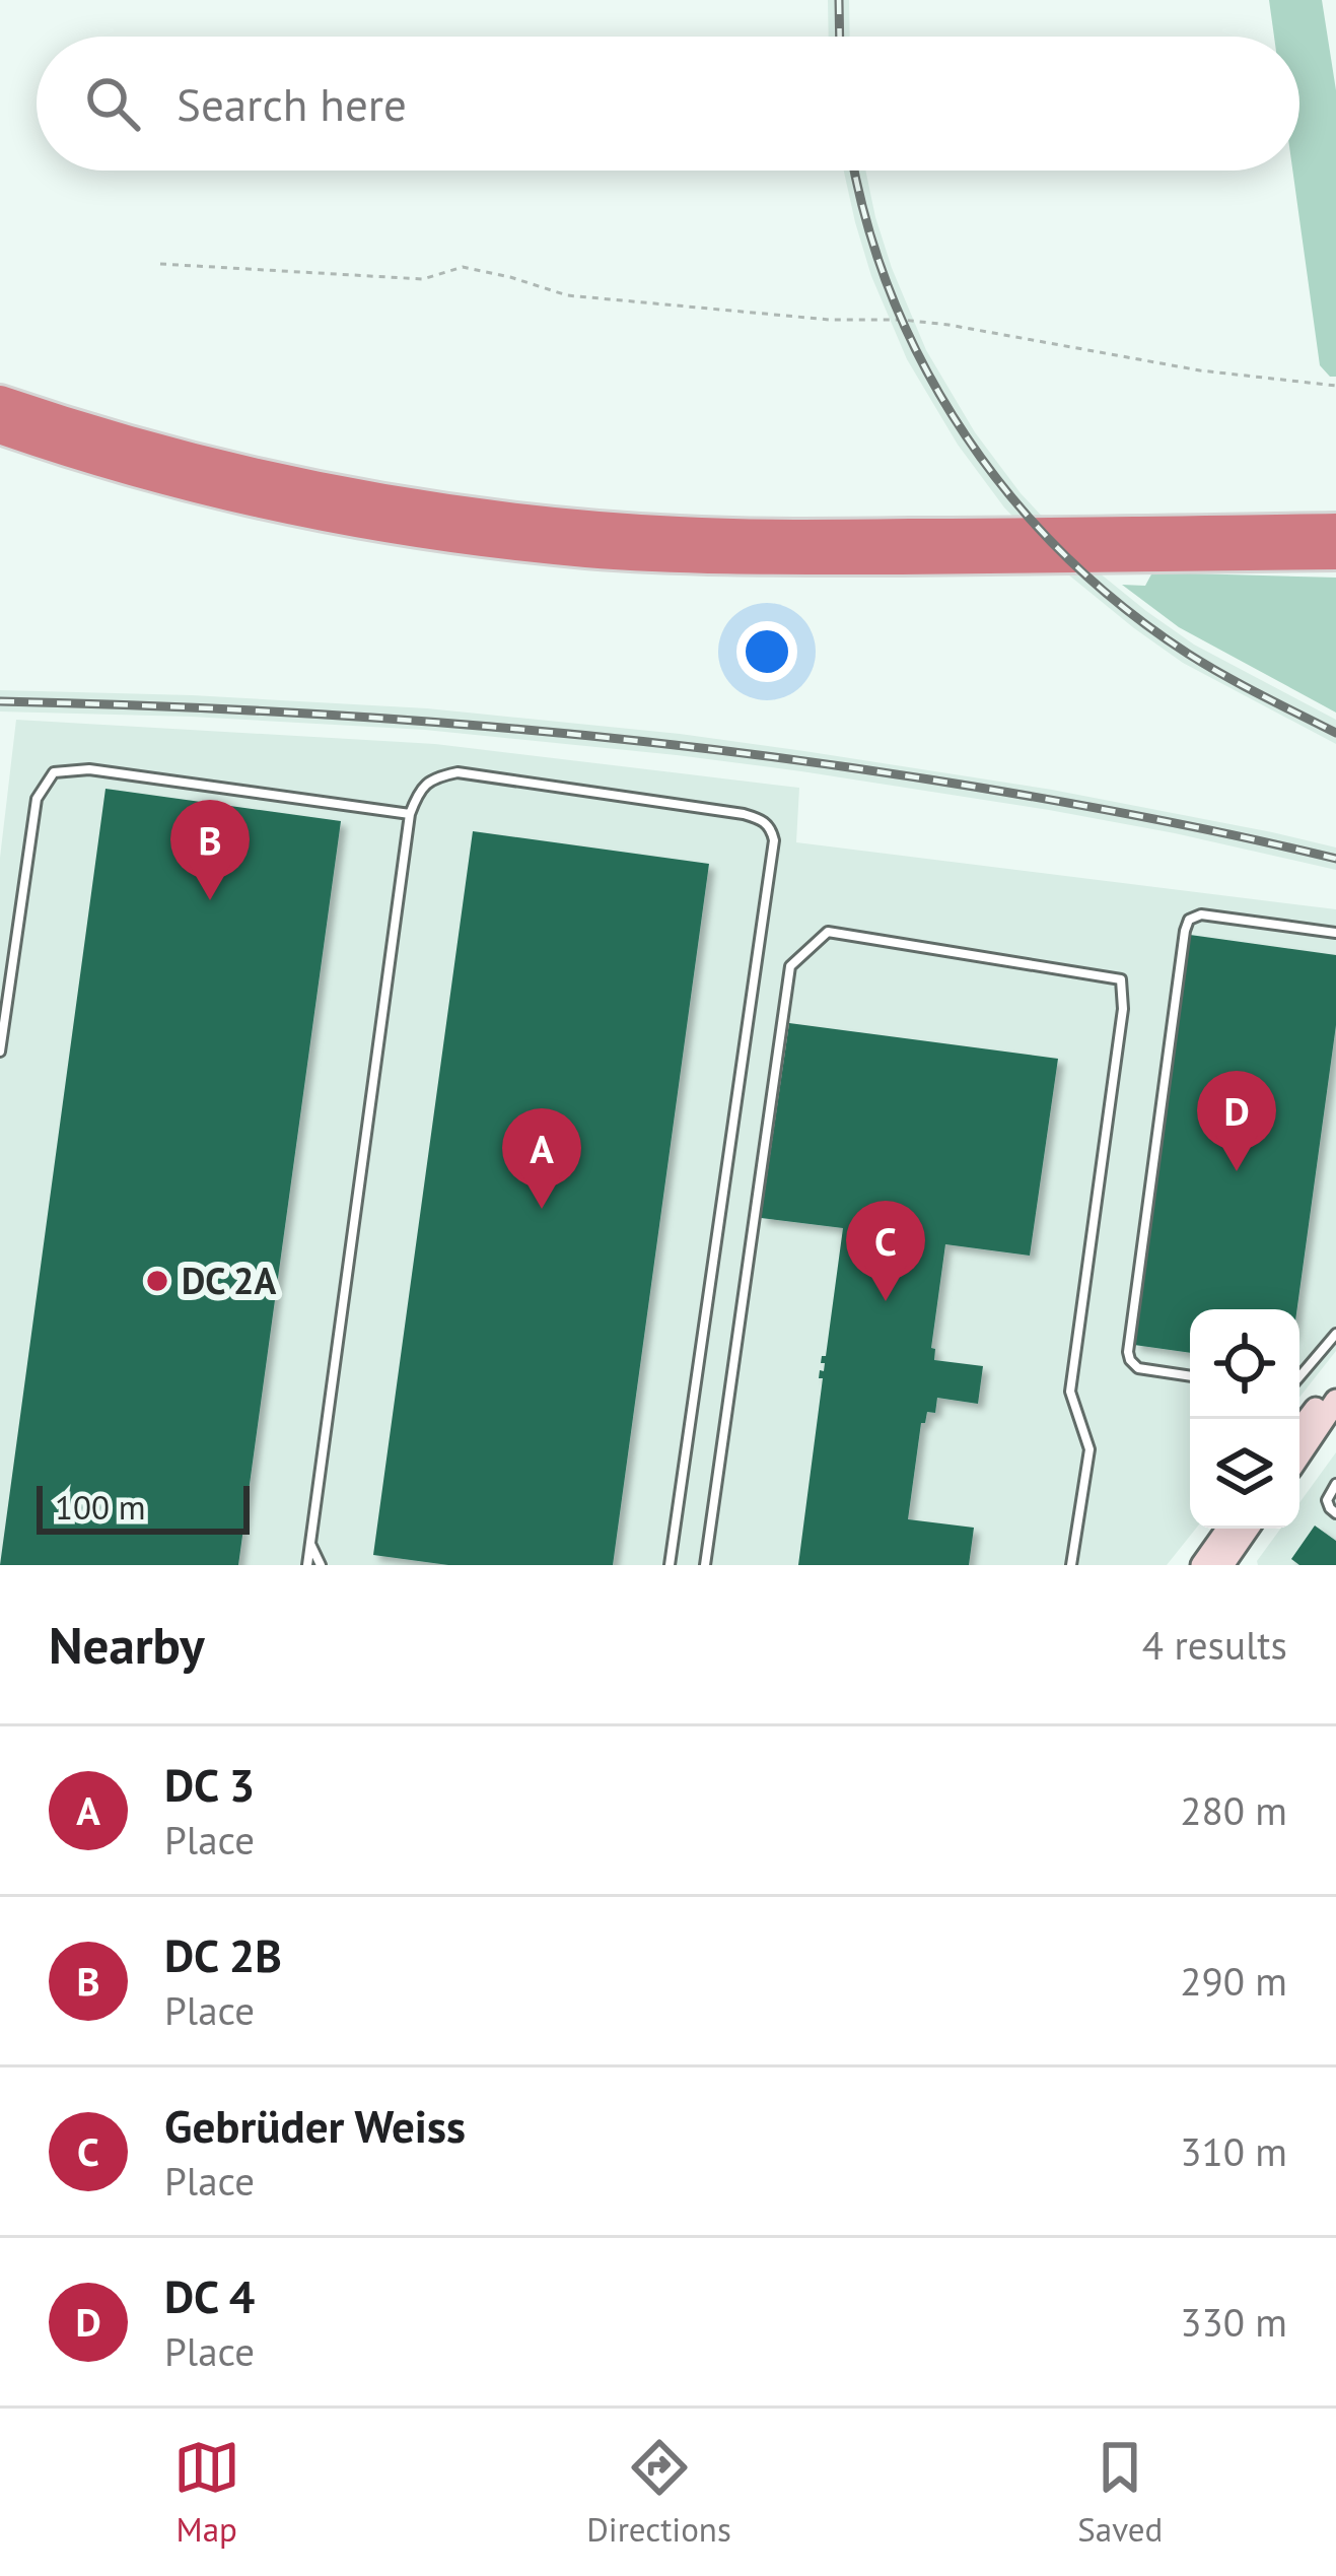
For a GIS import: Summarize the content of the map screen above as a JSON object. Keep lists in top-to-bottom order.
{
  "places": ["DC 2A"],
  "scale_bar": "100 m",
  "page": {
    "search": "Search here",
    "pins": [
      "B",
      "D",
      "A",
      "C"
    ],
    "scale": "100 m",
    "heading": ["Nearby", "4 results"],
    "list": [
      {
        "mark": "A",
        "name": "DC 3",
        "note": "Place",
        "value": "280 m"
      },
      {
        "mark": "B",
        "name": "DC 2B",
        "note": "Place",
        "value": "290 m"
      },
      {
        "mark": "C",
        "name": "Gebrüder Weiss",
        "note": "Place",
        "value": "310 m"
      },
      {
        "mark": "D",
        "name": "DC 4",
        "note": "Place",
        "value": "330 m"
      }
    ],
    "nav": ["Map", "Directions", "Saved"]
  }
}
